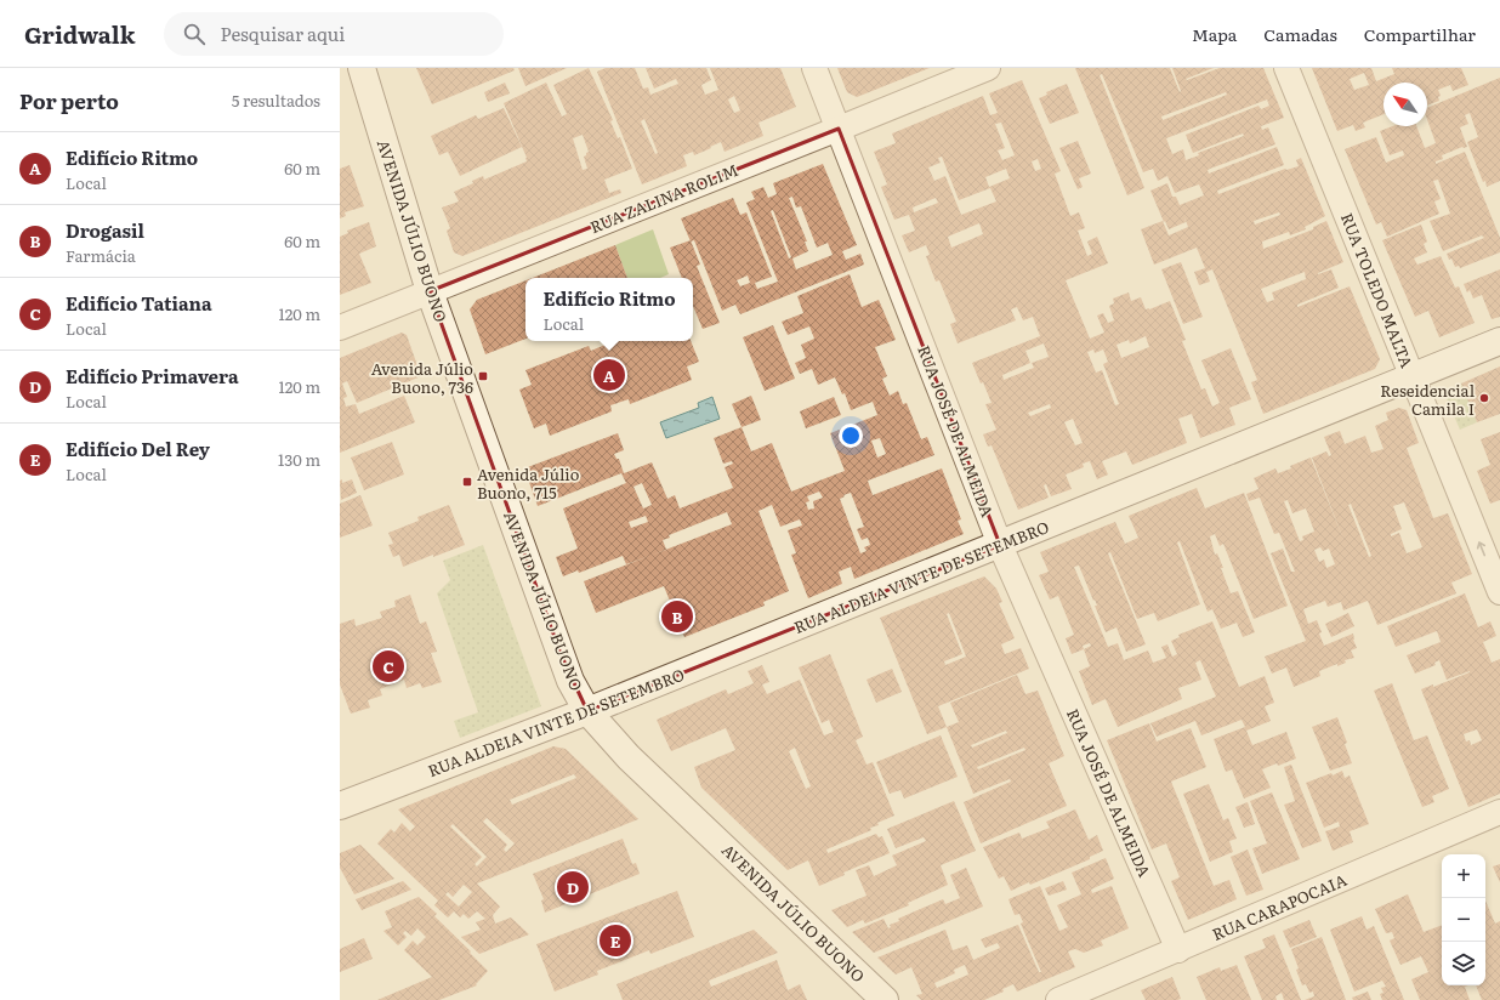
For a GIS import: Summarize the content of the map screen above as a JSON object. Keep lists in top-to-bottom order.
{
  "streets": {
    "street": [
      "RUA ZALINA ROLIM",
      "AVENIDA JÚLIO BUONO",
      "RUA TOLEDO MALTA",
      "RUA JOSÉ DE ALMEIDA",
      "RUA ALDEIA VINTE DE SETEMBRO",
      "RUA CARAPOCAIA"
    ]
  },
  "crossings": [
    ["RUA ZALINA ROLIM", "AVENIDA JÚLIO BUONO"],
    ["RUA ZALINA ROLIM", "RUA JOSÉ DE ALMEIDA"],
    ["AVENIDA JÚLIO BUONO", "RUA ALDEIA VINTE DE SETEMBRO"],
    ["RUA TOLEDO MALTA", "RUA ALDEIA VINTE DE SETEMBRO"],
    ["RUA JOSÉ DE ALMEIDA", "RUA ALDEIA VINTE DE SETEMBRO"],
    ["RUA JOSÉ DE ALMEIDA", "RUA CARAPOCAIA"]
  ],
  "one_way": ["RUA TOLEDO MALTA"],
  "places": {
    "transit": ["Avenida Júlio Buono, 736", "Avenida Júlio Buono, 715"],
    "other": ["Reseidencial Camila I"]
  },
  "north": "top left",
  "page": {
    "header": "Gridwalk",
    "search": "Pesquisar aqui",
    "nav": ["Mapa", "Camadas", "Compartilhar"],
    "heading": ["Por perto", "5 resultados"],
    "list": [
      {
        "mark": "A",
        "name": "Edifício Ritmo",
        "note": "Local",
        "value": "60 m"
      },
      {
        "mark": "B",
        "name": "Drogasil",
        "note": "Farmácia",
        "value": "60 m"
      },
      {
        "mark": "C",
        "name": "Edifício Tatiana",
        "note": "Local",
        "value": "120 m"
      },
      {
        "mark": "D",
        "name": "Edifício Primavera",
        "note": "Local",
        "value": "120 m"
      },
      {
        "mark": "E",
        "name": "Edifício Del Rey",
        "note": "Local",
        "value": "130 m"
      }
    ],
    "popup": ["Edifício Ritmo", "Local"],
    "pins": [
      "A",
      "B",
      "C",
      "D",
      "E"
    ],
    "map_buttons": ["+", "−"]
  }
}
